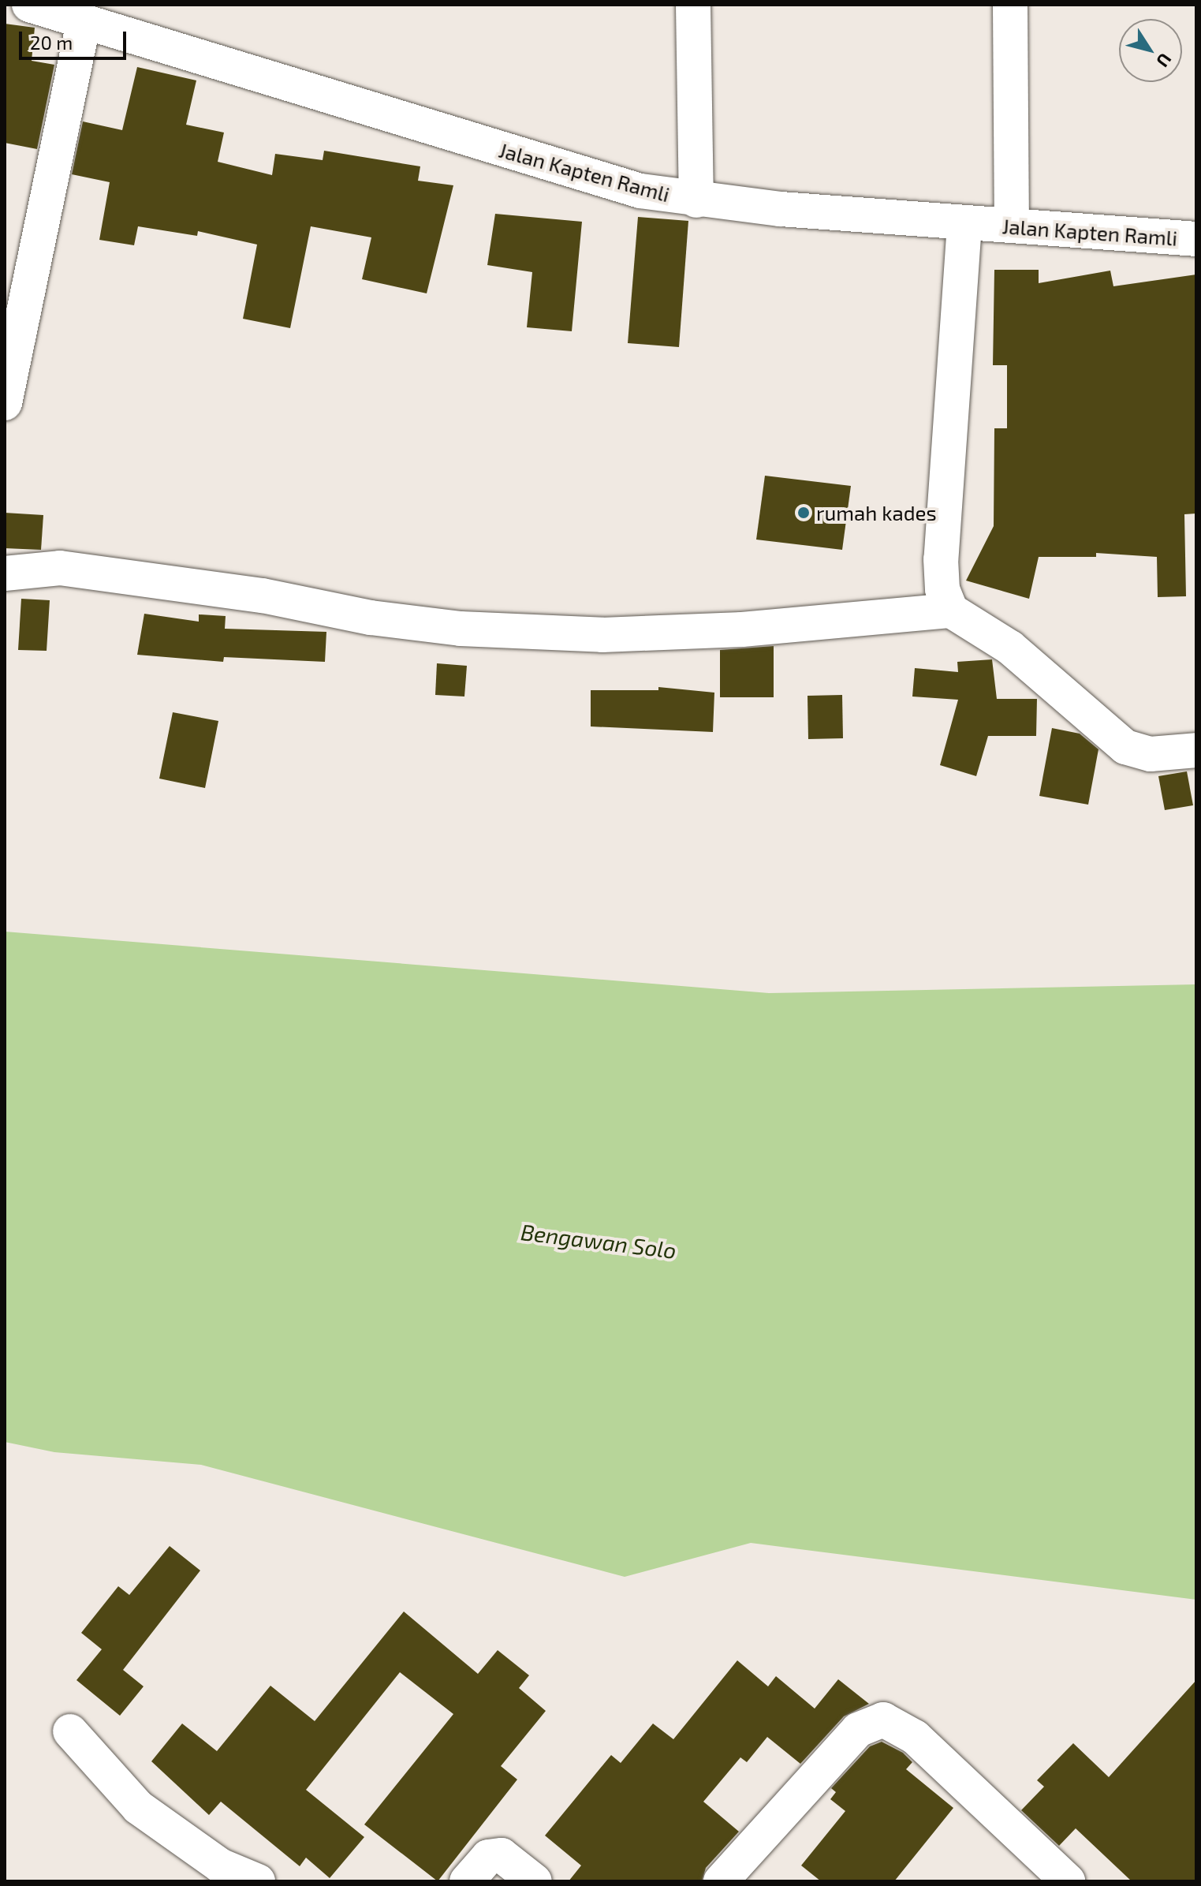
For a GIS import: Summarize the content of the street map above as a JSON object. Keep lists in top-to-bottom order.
{
  "streets": {
    "street": ["Jalan Kapten Ramli"]
  },
  "water": ["Bengawan Solo"],
  "places": ["rumah kades"],
  "scale_bar": "20 m",
  "north": "bottom right"
}
